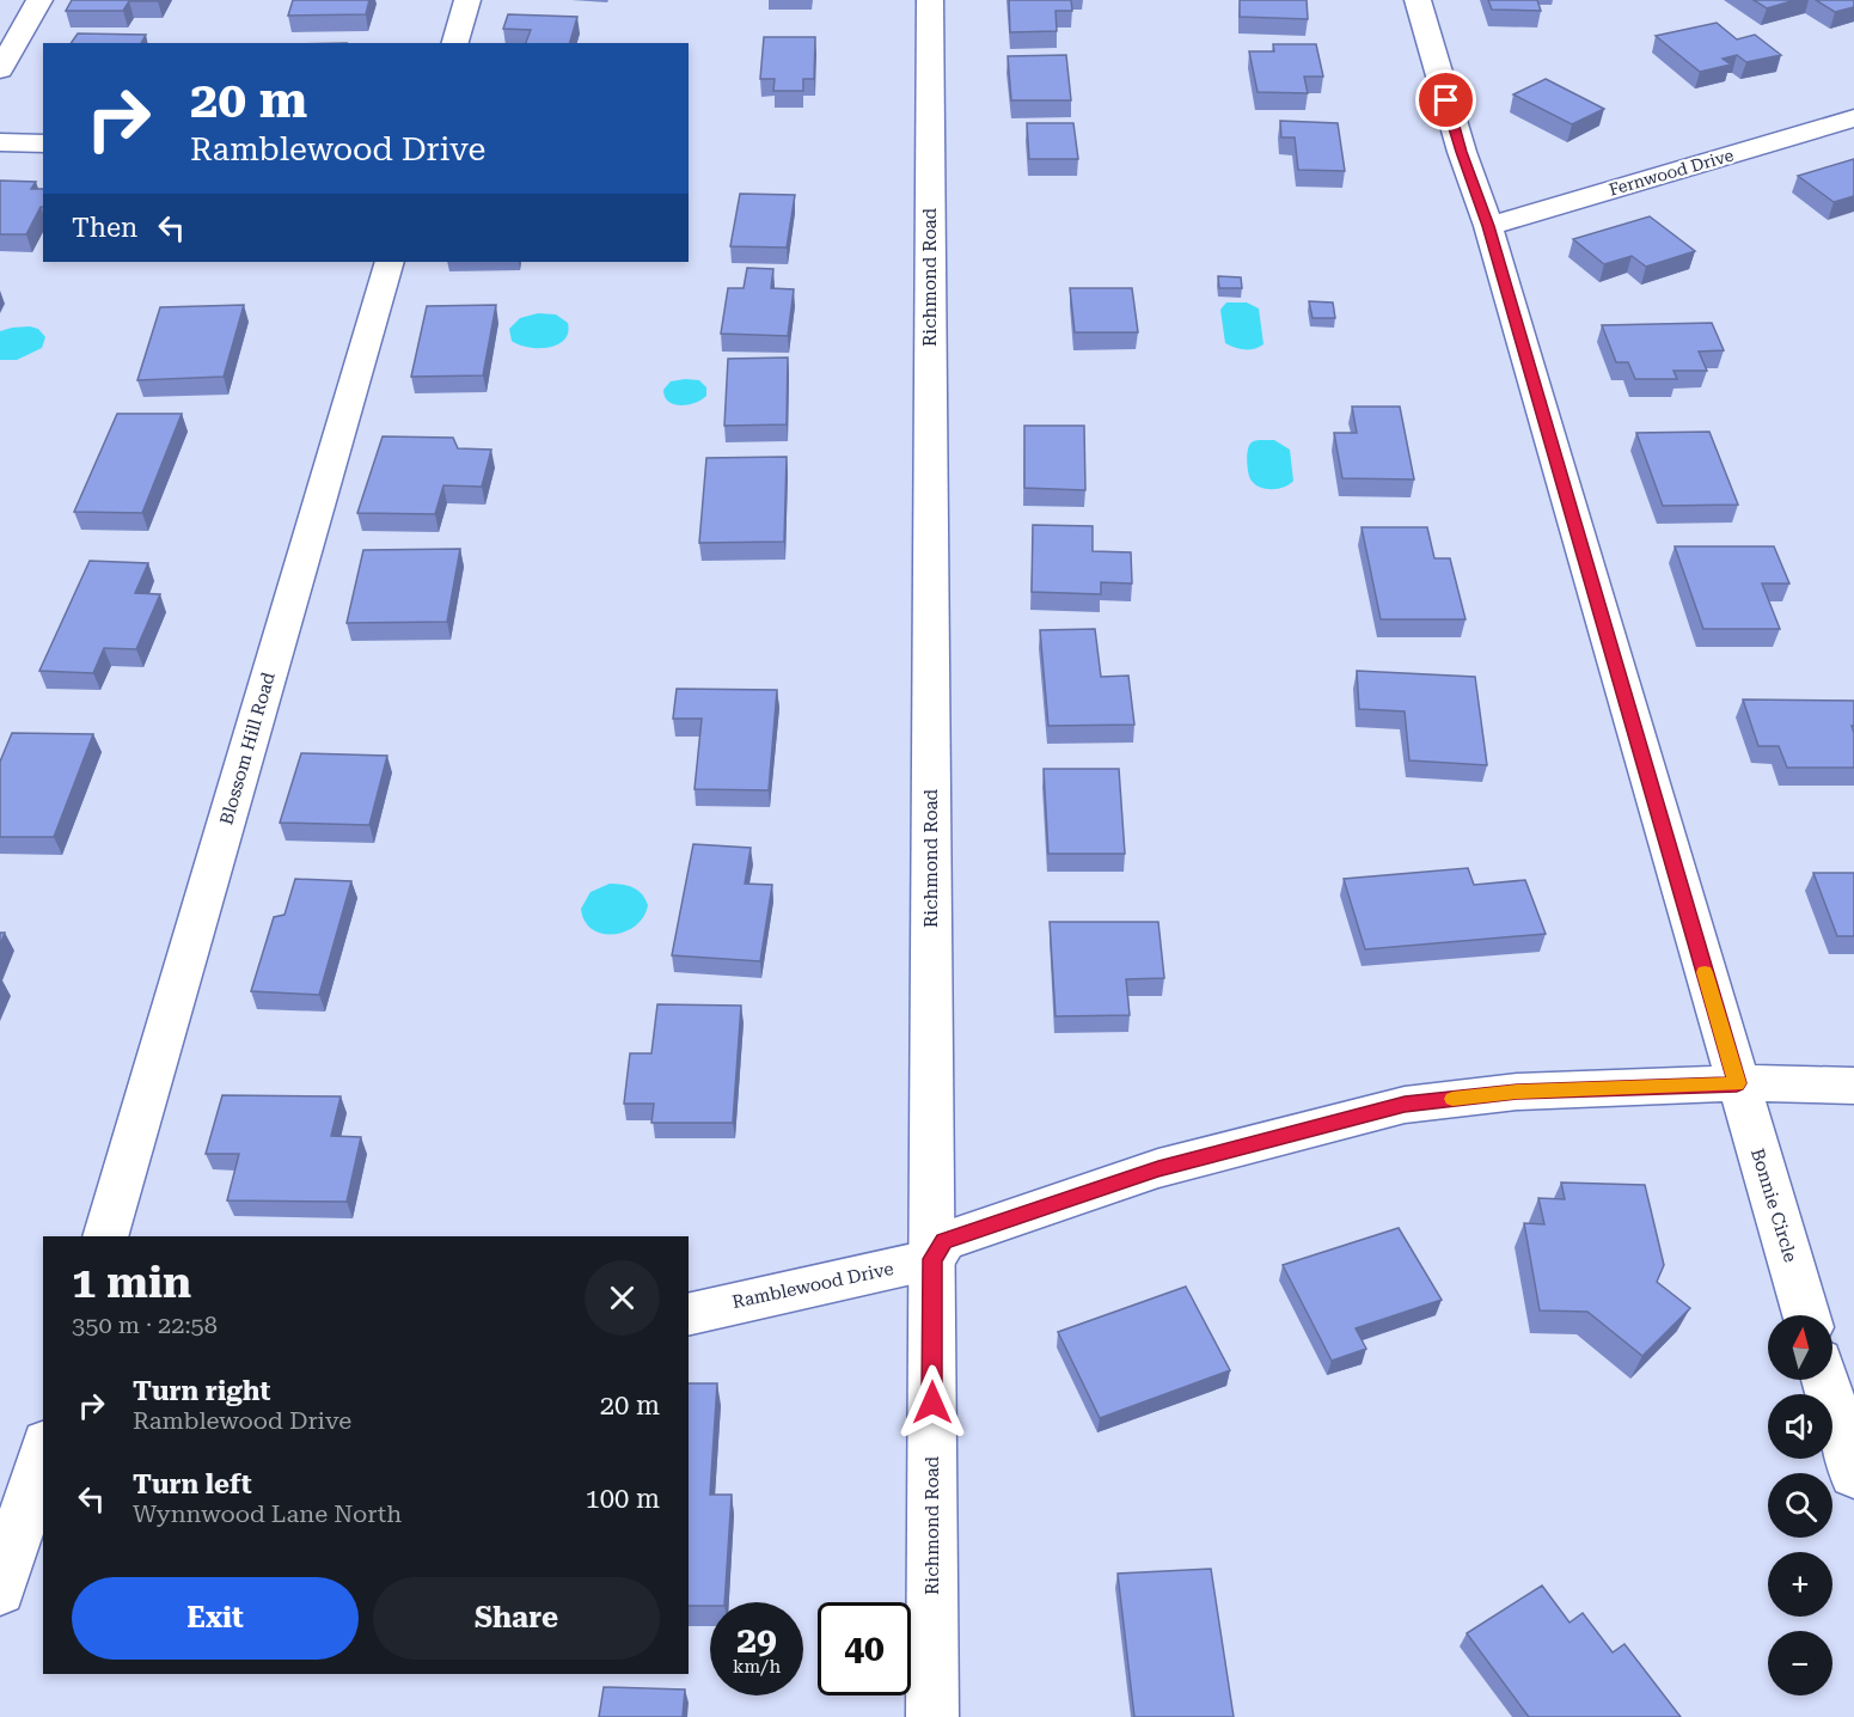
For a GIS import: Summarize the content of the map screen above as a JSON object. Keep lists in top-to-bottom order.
{
  "streets": {
    "street": [
      "Fernwood Drive",
      "Richmond Road",
      "Blossom Hill Road",
      "Bonnie Circle",
      "Ramblewood Drive"
    ]
  },
  "crossings": [
    ["Fernwood Drive", "Bonnie Circle"],
    ["Richmond Road", "Ramblewood Drive"],
    ["Bonnie Circle", "Ramblewood Drive"]
  ],
  "north": "top",
  "page": {
    "turn": ["20 m", "Ramblewood Drive"],
    "then": "Then",
    "heading": ["1 min", "350 m · 22:58"],
    "map_buttons": ["+", "−"],
    "list": [
      {
        "name": "Turn right",
        "note": "Ramblewood Drive",
        "value": "20 m"
      },
      {
        "name": "Turn left",
        "note": "Wynnwood Lane North",
        "value": "100 m"
      }
    ],
    "buttons": ["Exit", "Share"],
    "speed": "29 km/h",
    "limit": "40"
  }
}
